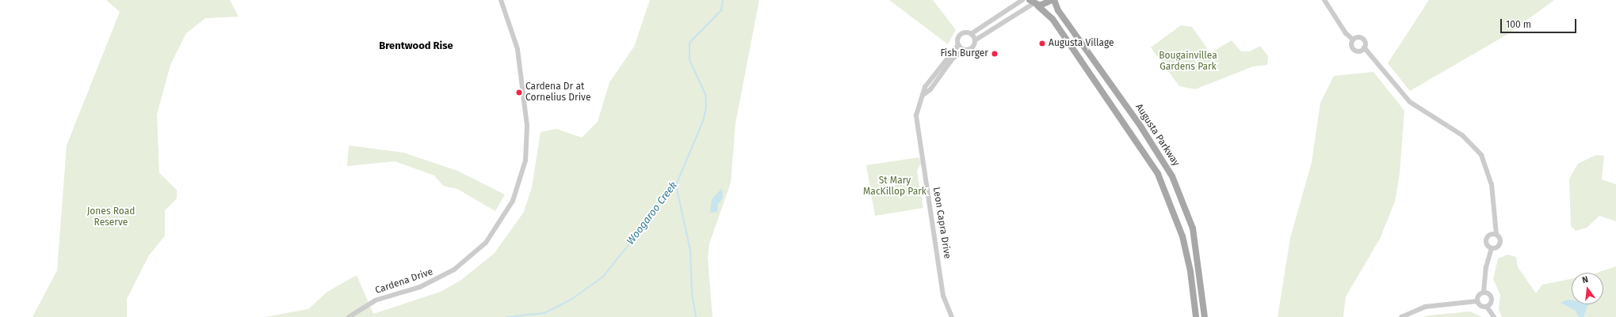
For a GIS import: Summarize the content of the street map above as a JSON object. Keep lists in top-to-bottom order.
{
  "streets": {
    "main road": ["Augusta Parkway"],
    "street": ["Leon Capra Drive", "Cardena Drive"]
  },
  "districts": ["Brentwood Rise"],
  "water": ["Woogaroo Creek"],
  "parks": ["Bougainvillea Gardens Park", "St Mary MacKillop Park", "Jones Road Reserve"],
  "places": ["Augusta Village", "Fish Burger", "Cardena Dr at Cornelius Drive"],
  "scale_bar": "100 m",
  "north": "top"
}
